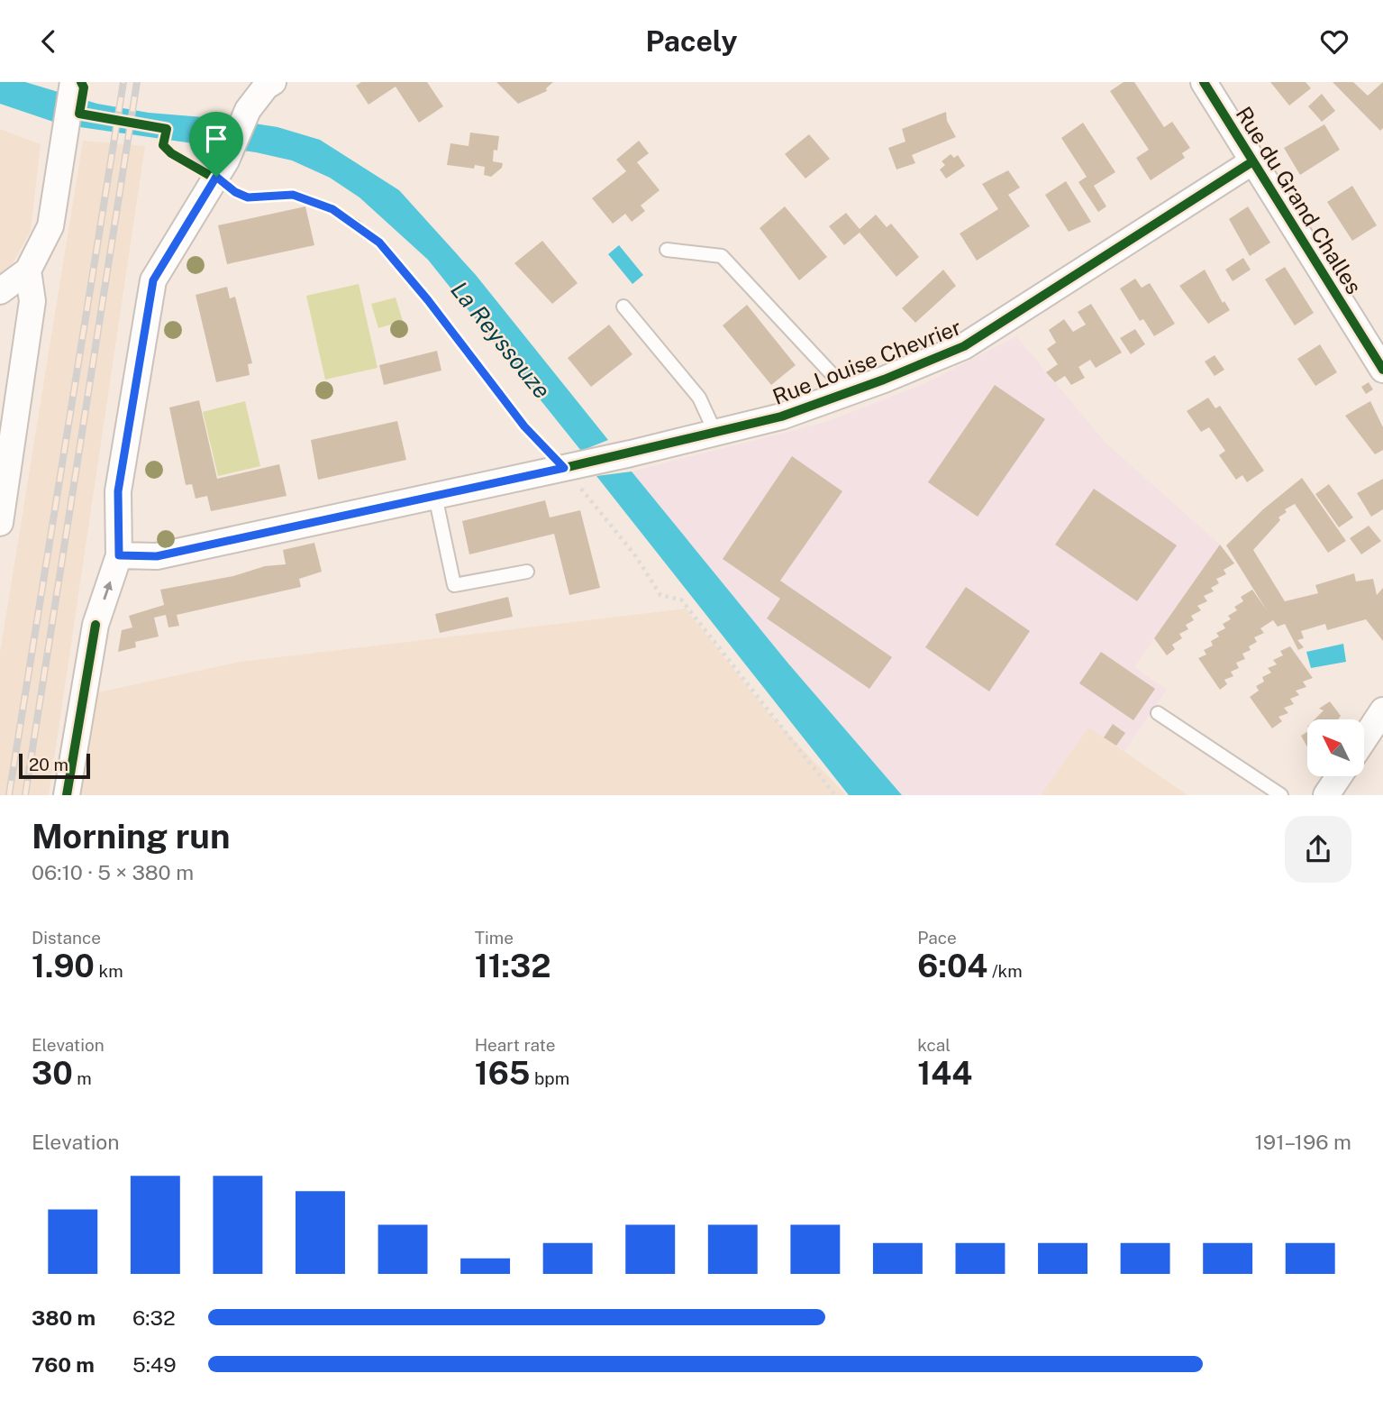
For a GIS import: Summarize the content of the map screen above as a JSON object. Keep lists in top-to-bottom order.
{
  "streets": {
    "street": ["Rue du Grand Challes", "Rue Louise Chevrier"]
  },
  "crossings": [
    ["Rue du Grand Challes", "Rue Louise Chevrier"]
  ],
  "water": ["La Reyssouze"],
  "scale_bar": "20 m",
  "north": "top left",
  "page": {
    "header": "Pacely",
    "scale": "20 m",
    "heading": ["Morning run", "06:10 · 5 × 380 m"],
    "stats": [
      ["Distance", "1.90 km"],
      ["Time", "11:32"],
      ["Pace", "6:04 /km"],
      ["Elevation", "30 m"],
      ["Heart rate", "165 bpm"],
      ["kcal", "144"]
    ],
    "chart": ["Elevation", "191–196 m"],
    "list": [
      {
        "name": "380 m",
        "note": "6:32"
      },
      {
        "name": "760 m",
        "note": "5:49"
      }
    ]
  }
}
